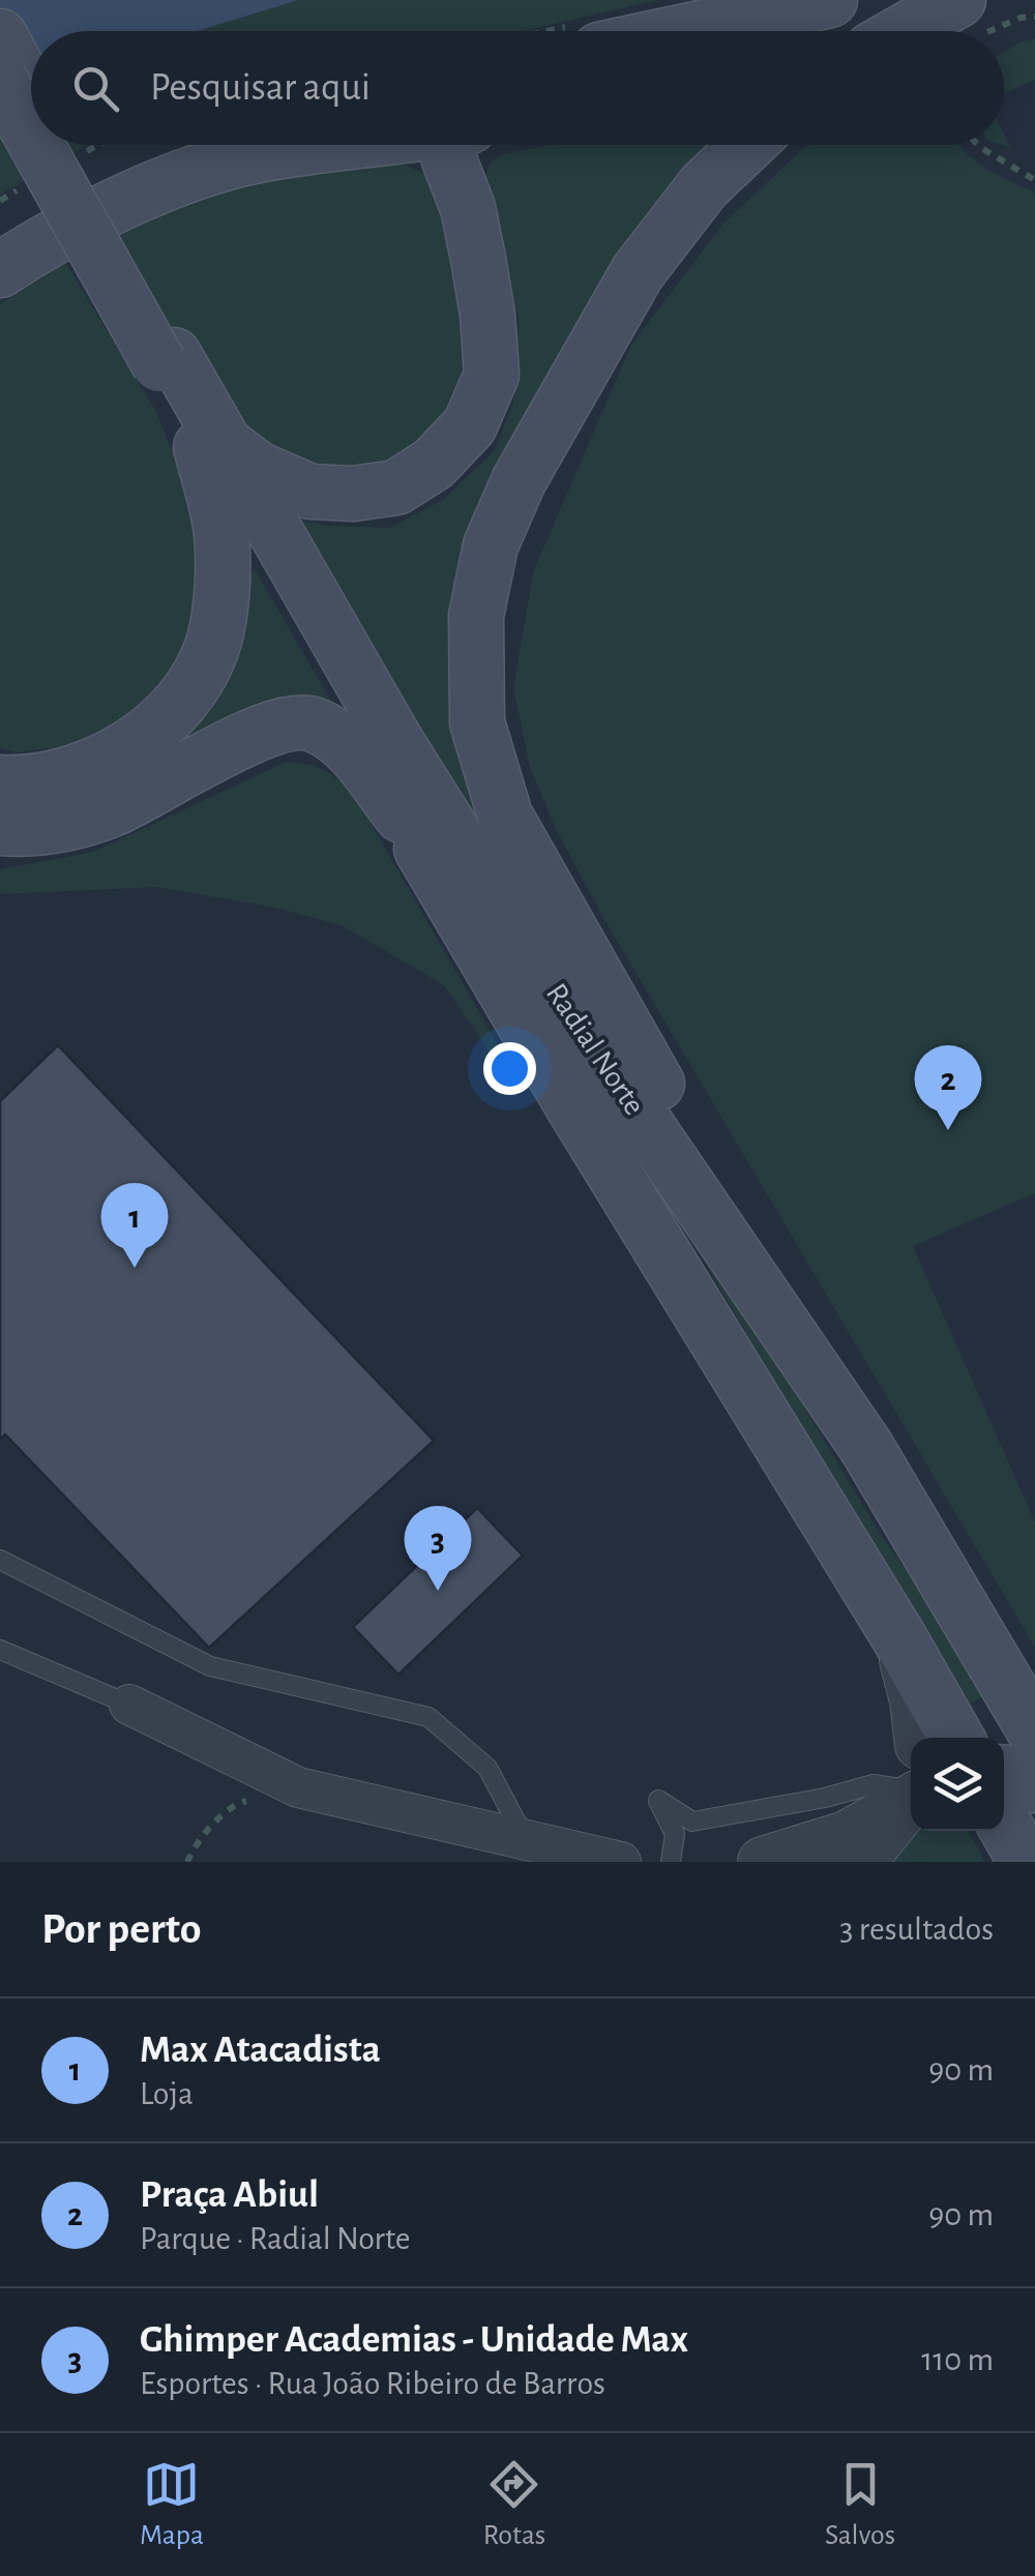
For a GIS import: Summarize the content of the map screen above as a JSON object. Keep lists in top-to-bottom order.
{
  "streets": {
    "main road": ["Radial Norte"]
  },
  "page": {
    "search": "Pesquisar aqui",
    "pins": ["2", "1", "3"],
    "heading": ["Por perto", "3 resultados"],
    "list": [
      {
        "mark": "1",
        "name": "Max Atacadista",
        "note": "Loja",
        "value": "90 m"
      },
      {
        "mark": "2",
        "name": "Praça Abiul",
        "note": "Parque · Radial Norte",
        "value": "90 m"
      },
      {
        "mark": "3",
        "name": "Ghimper Academias - Unidade Max",
        "note": "Esportes · Rua João Ribeiro de Barros",
        "value": "110 m"
      }
    ],
    "nav": ["Mapa", "Rotas", "Salvos"]
  }
}
